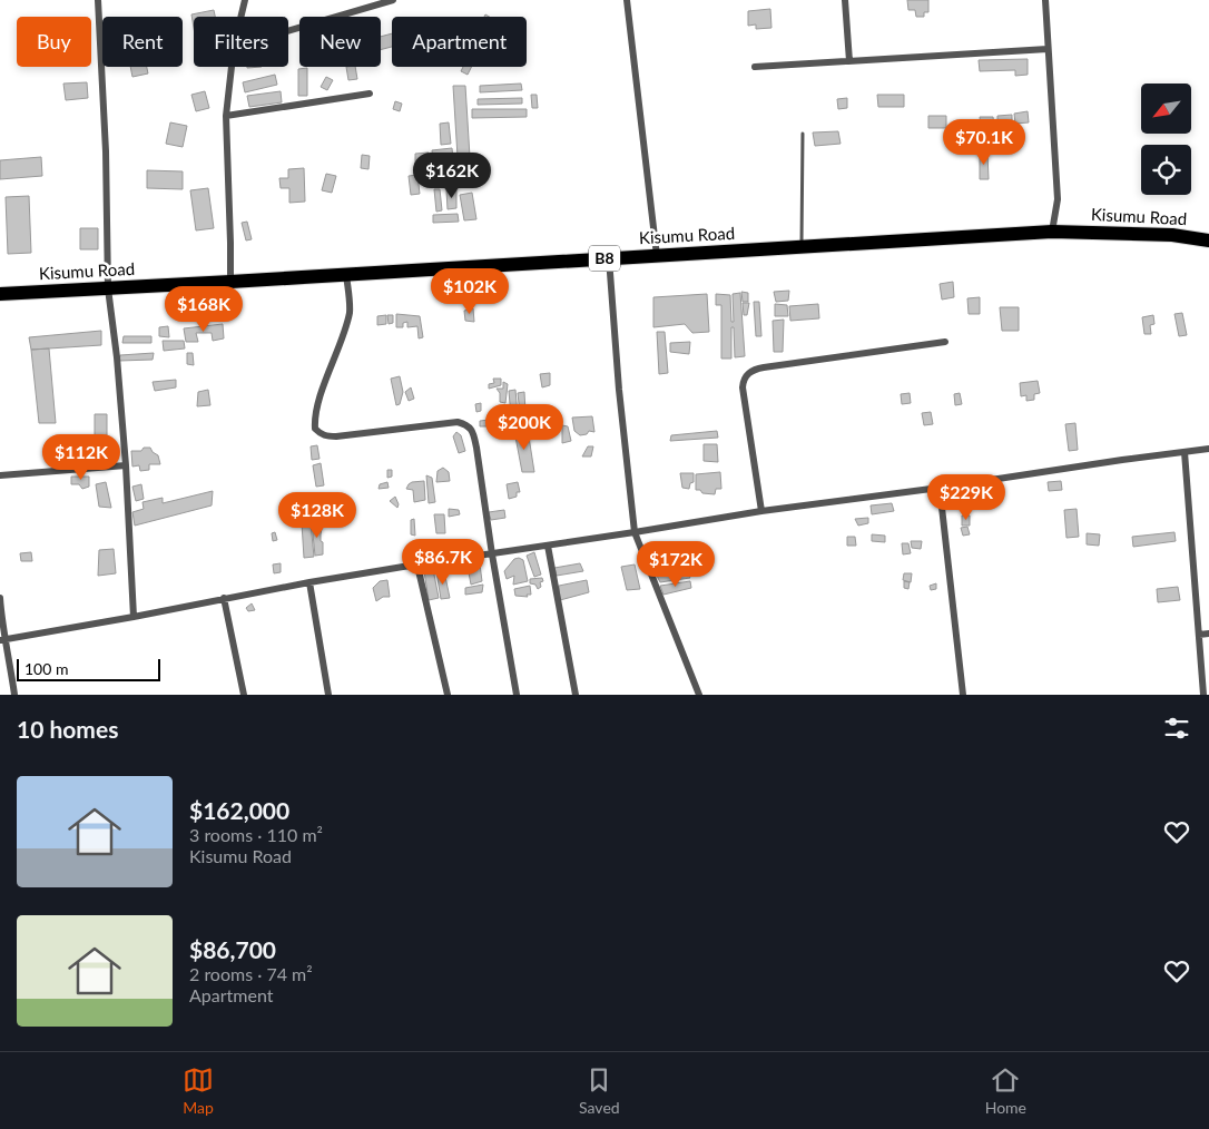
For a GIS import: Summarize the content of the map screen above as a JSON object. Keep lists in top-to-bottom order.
{
  "streets": {
    "highway": ["Kisumu Road", "B8"]
  },
  "scale_bar": "100 m",
  "north": "bottom left",
  "page": {
    "chip": [
      "Buy",
      "Rent",
      "Filters",
      "New",
      "Apartment"
    ],
    "price": [
      "$70.1K",
      "$162K",
      "$102K",
      "$168K",
      "$200K",
      "$112K",
      "$229K",
      "$128K",
      "$86.7K",
      "$172K"
    ],
    "scale": "100 m",
    "heading": "10 homes",
    "list": [
      {
        "name": "$162,000",
        "note": "3 rooms · 110 m² · Kisumu Road"
      },
      {
        "name": "$86,700",
        "note": "2 rooms · 74 m² · Apartment"
      }
    ],
    "tabs": ["Map", "Saved", "Home"]
  }
}
